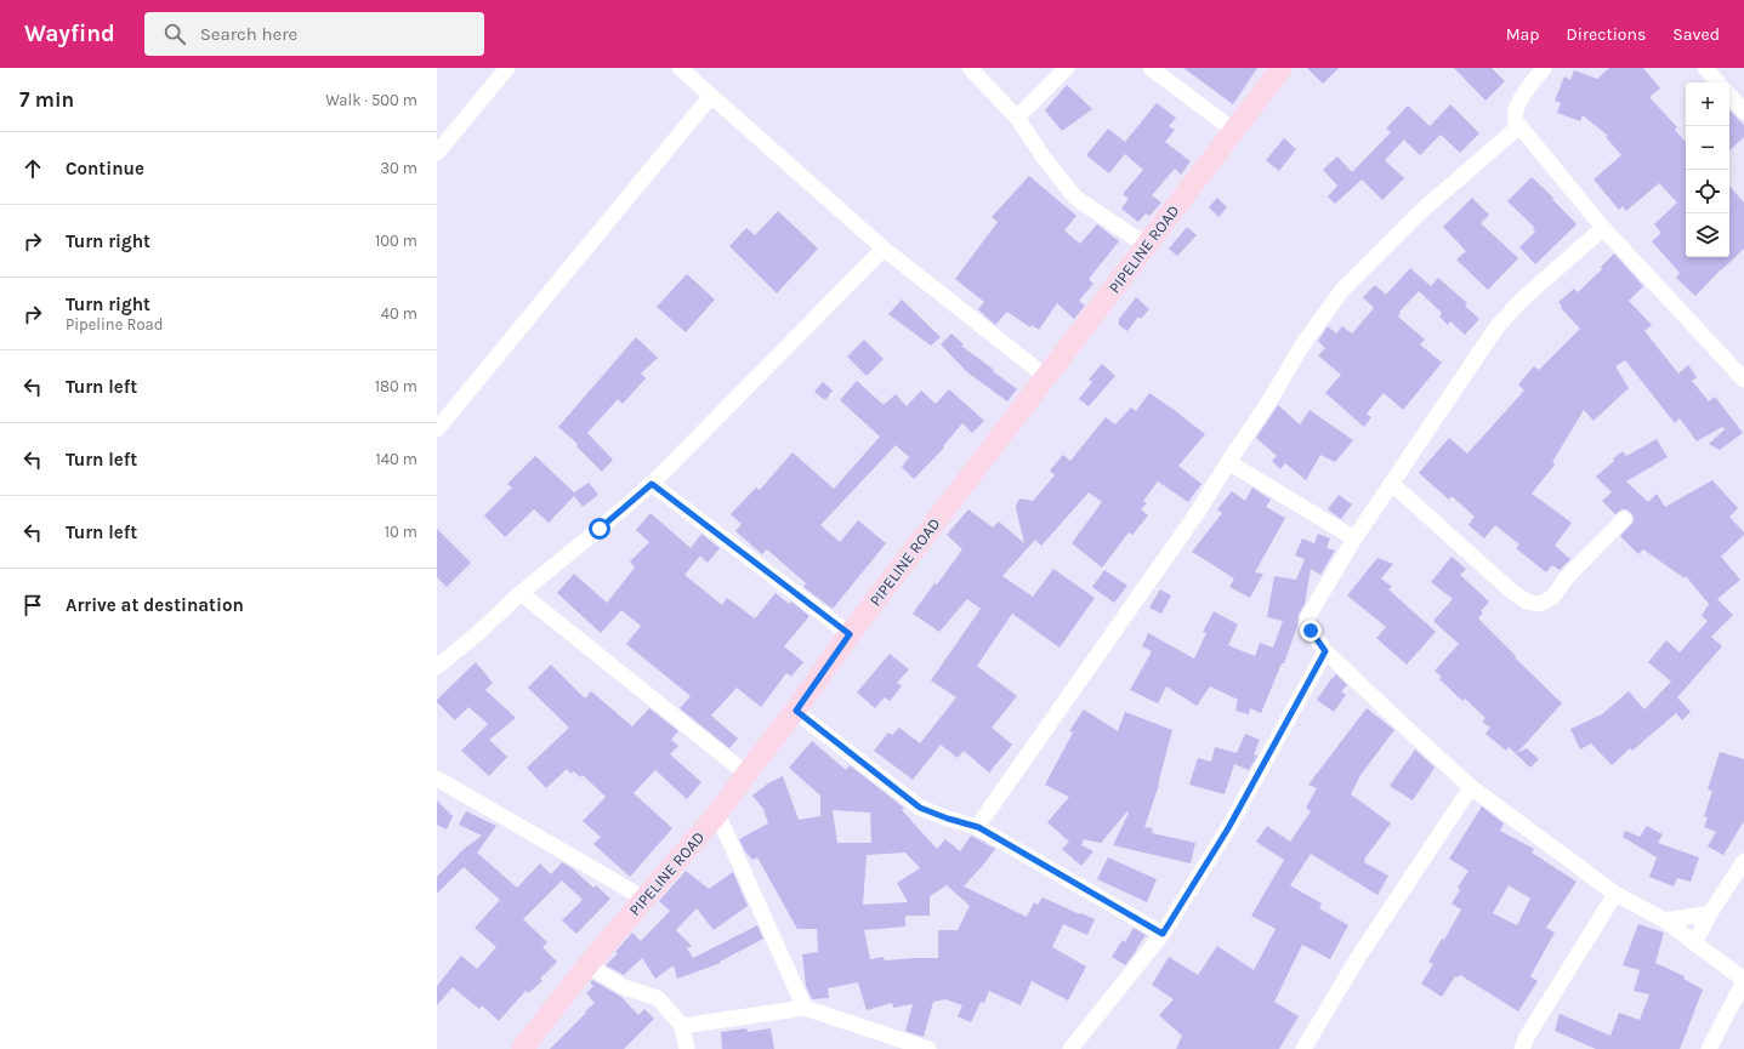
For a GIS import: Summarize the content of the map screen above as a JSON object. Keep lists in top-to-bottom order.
{
  "streets": {
    "street": ["PIPELINE ROAD"]
  },
  "page": {
    "header": "Wayfind",
    "search": "Search here",
    "nav": ["Map", "Directions", "Saved"],
    "heading": ["7 min", "Walk · 500 m"],
    "map_buttons": ["+", "−"],
    "list": [
      ["Continue", "30 m"],
      ["Turn right", "100 m"],
      ["Turn right", "Pipeline Road", "40 m"],
      ["Turn left", "180 m"],
      ["Turn left", "140 m"],
      ["Turn left", "10 m"],
      "Arrive at destination"
    ]
  }
}
